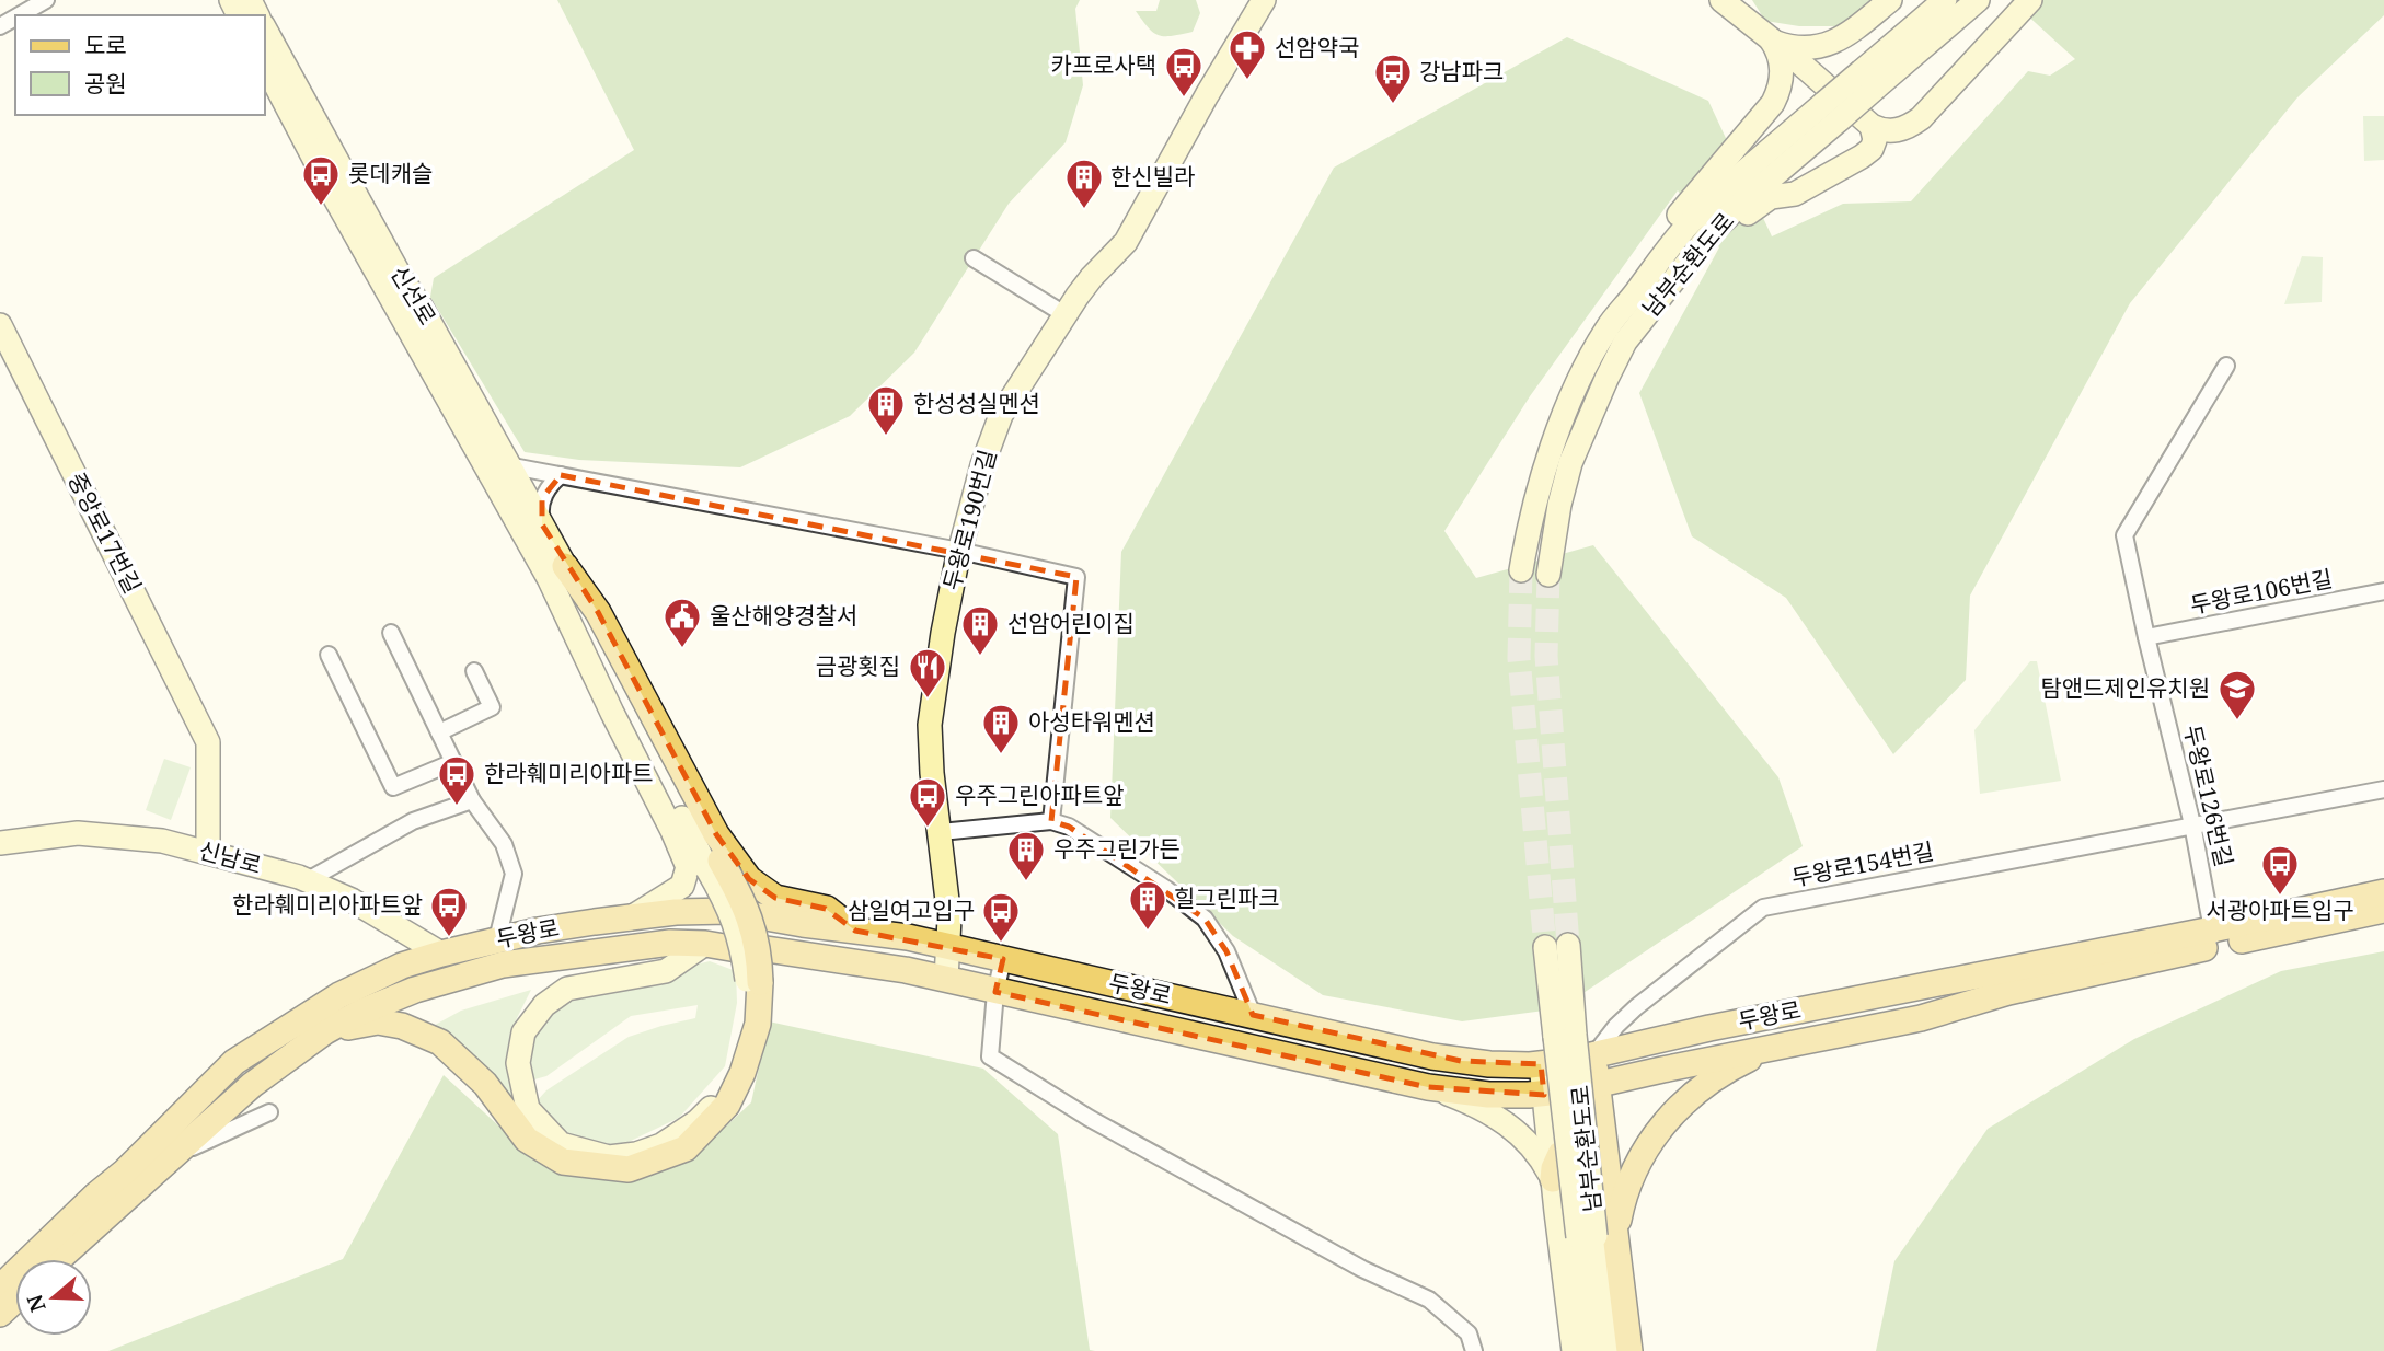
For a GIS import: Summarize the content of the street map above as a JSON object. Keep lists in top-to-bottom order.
{
  "streets": {
    "main road": [
      "남부순환도로",
      "신선로",
      "두왕로190번길",
      "중앙로17번길",
      "신남로",
      "두왕로"
    ],
    "street": ["두왕로106번길", "두왕로126번길", "두왕로154번길"]
  },
  "crossings": [
    ["두왕로190번길", "두왕로"],
    ["중앙로17번길", "신남로"],
    ["두왕로106번길", "두왕로126번길"],
    ["두왕로126번길", "두왕로154번길"],
    ["두왕로126번길", "두왕로"],
    ["신남로", "두왕로"],
    ["두왕로154번길", "두왕로"]
  ],
  "places": {
    "pharmacy": ["선암약국"],
    "bus stop": [
      "카프로사택",
      "강남파크",
      "롯데캐슬",
      "한라훼미리아파트",
      "우주그린아파트앞",
      "서광아파트입구",
      "한라훼미리아파트앞",
      "삼일여고입구"
    ],
    "building": [
      "한신빌라",
      "한성성실멘션",
      "선암어린이집",
      "아성타워멘션",
      "우주그린가든",
      "힐그린파크"
    ],
    "public building": ["울산해양경찰서"],
    "restaurant": ["금광횟집"],
    "school or university": ["탐앤드제인유치원"]
  },
  "legend": ["도로", "공원"],
  "north": "left"
}
